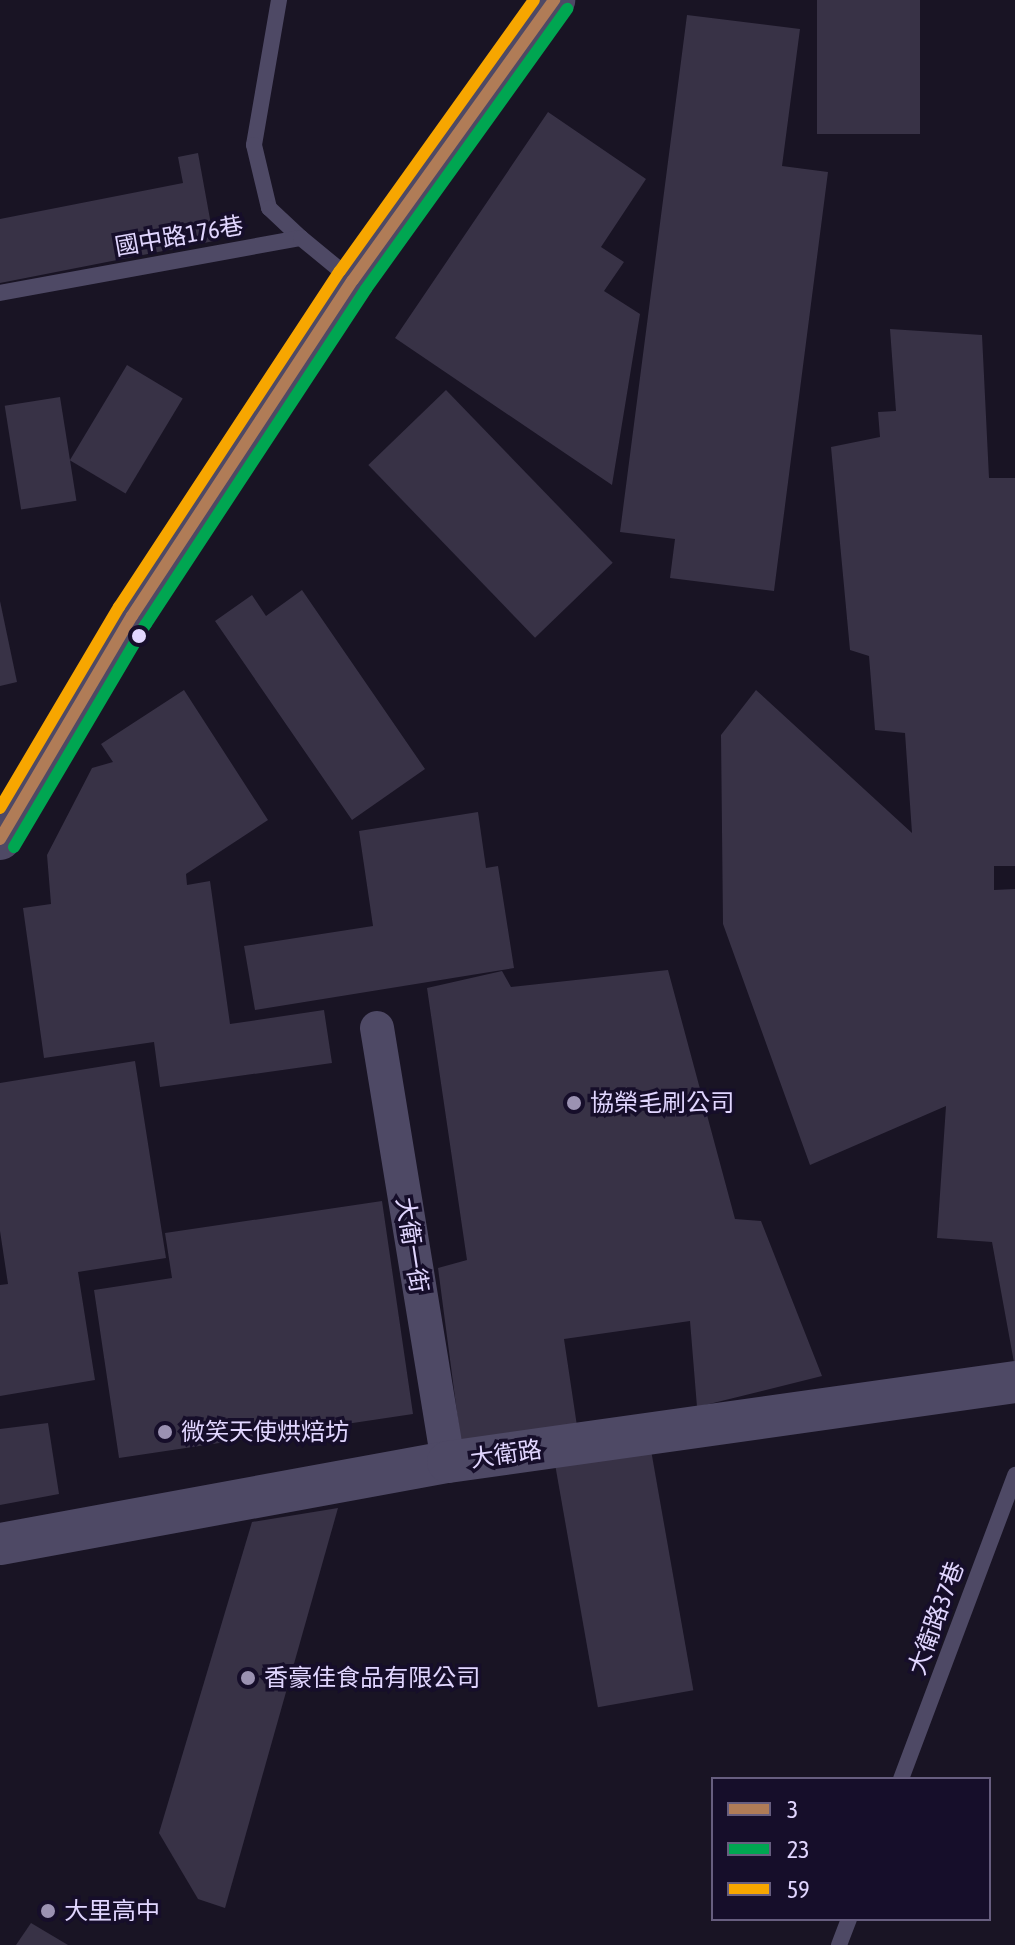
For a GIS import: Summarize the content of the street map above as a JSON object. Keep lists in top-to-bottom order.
{
  "streets": {
    "street": ["大衛一街", "大衛路"],
    "lane": ["國中路176巷", "大衛路37巷"]
  },
  "crossings": [
    ["大衛一街", "大衛路"]
  ],
  "places": [
    "協榮毛刷公司",
    "微笑天使烘焙坊",
    "香豪佳食品有限公司",
    "大里高中"
  ],
  "lines": ["transit line 3", "transit line 59", "transit line 23"],
  "legend": ["3", "23", "59"]
}
